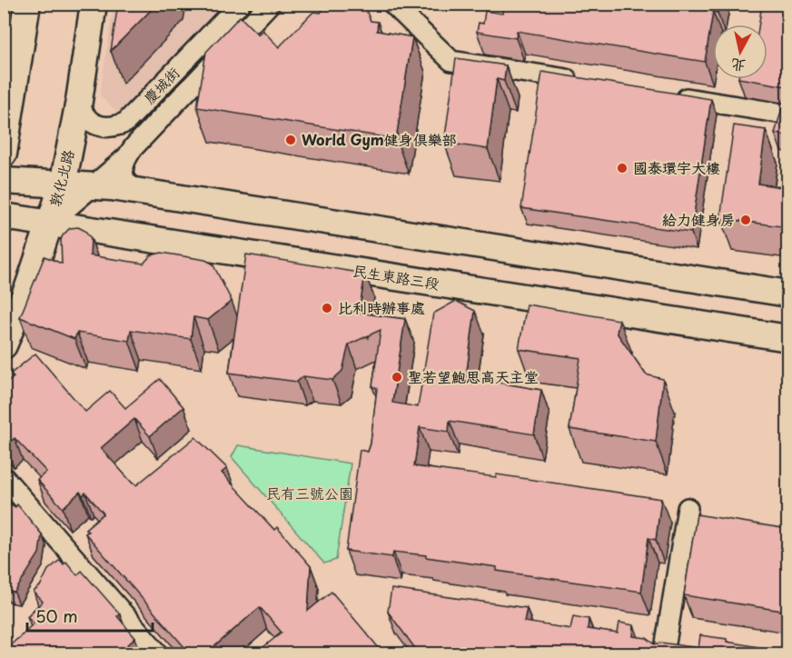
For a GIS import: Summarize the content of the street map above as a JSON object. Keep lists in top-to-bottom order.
{
  "streets": {
    "street": ["慶城街", "敦化北路", "民生東路三段"]
  },
  "crossings": [
    ["慶城街", "敦化北路"],
    ["慶城街", "民生東路三段"],
    ["敦化北路", "民生東路三段"]
  ],
  "parks": ["民有三號公園"],
  "places": [
    "World Gym健身俱樂部",
    "國泰環宇大樓",
    "給力健身房",
    "比利時辦事處",
    "聖若望鮑思高天主堂"
  ],
  "scale_bar": "50 m",
  "north": "bottom"
}
